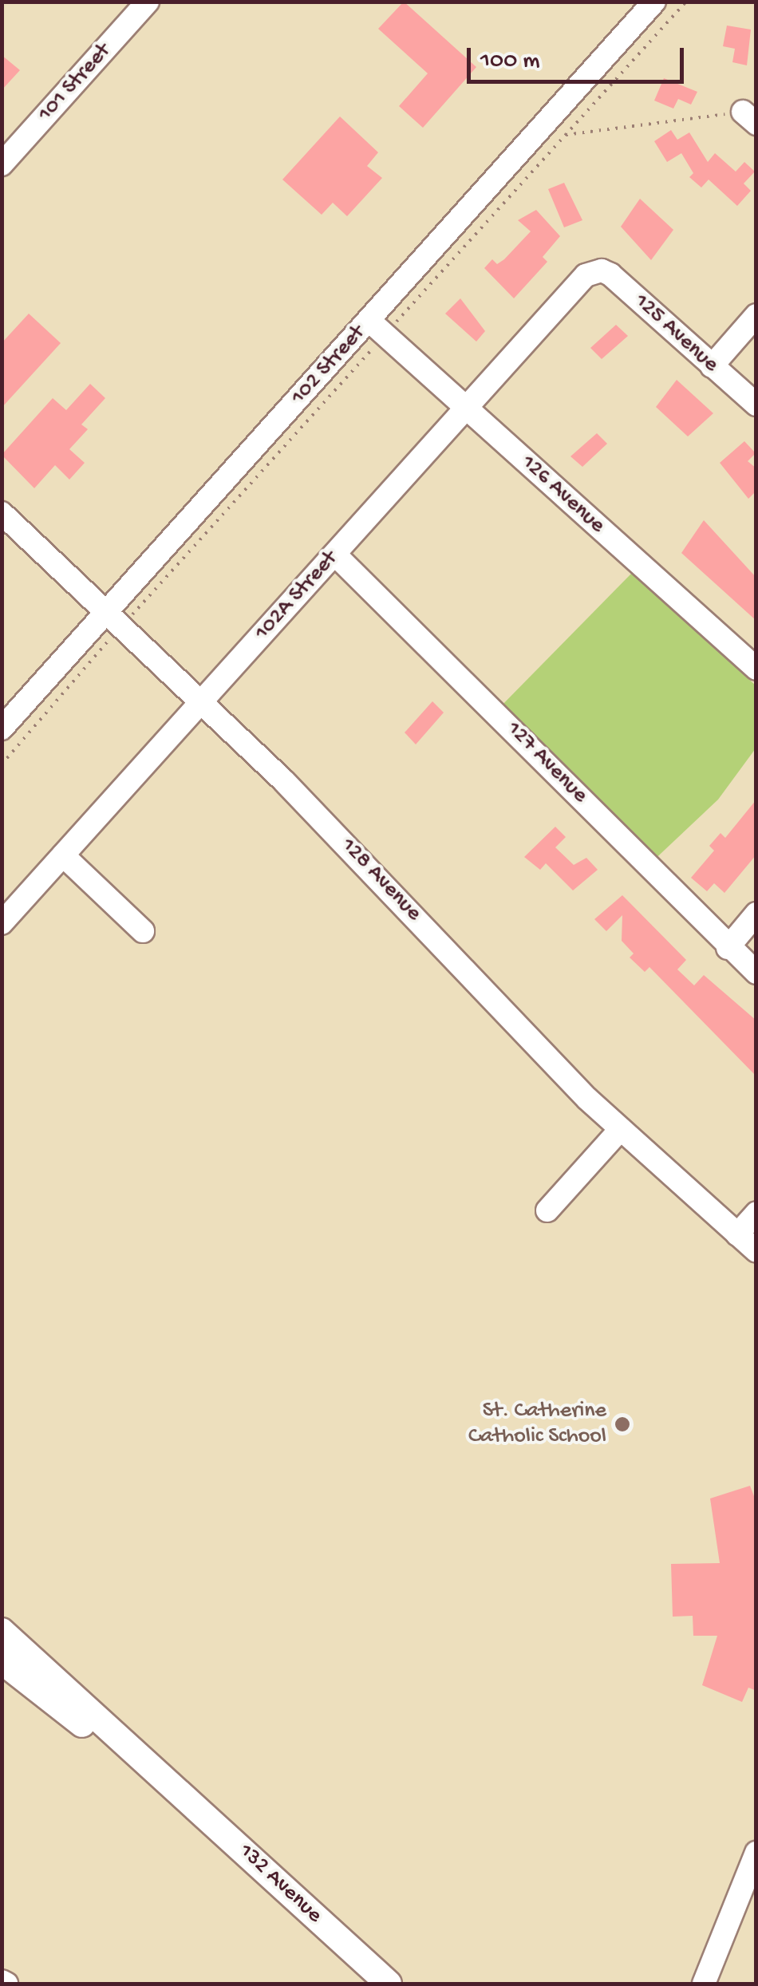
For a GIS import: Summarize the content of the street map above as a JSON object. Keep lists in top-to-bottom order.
{
  "streets": {
    "main road": ["132 Avenue"],
    "street": [
      "101 Street",
      "125 Avenue",
      "102 Street",
      "126 Avenue",
      "102A Street",
      "127 Avenue",
      "128 Avenue"
    ]
  },
  "crossings": [
    ["125 Avenue", "102A Street"],
    ["102 Street", "126 Avenue"],
    ["102 Street", "128 Avenue"],
    ["126 Avenue", "102A Street"],
    ["102A Street", "127 Avenue"],
    ["102A Street", "128 Avenue"]
  ],
  "places": ["St. Catherine Catholic School"],
  "scale_bar": "100 m"
}
